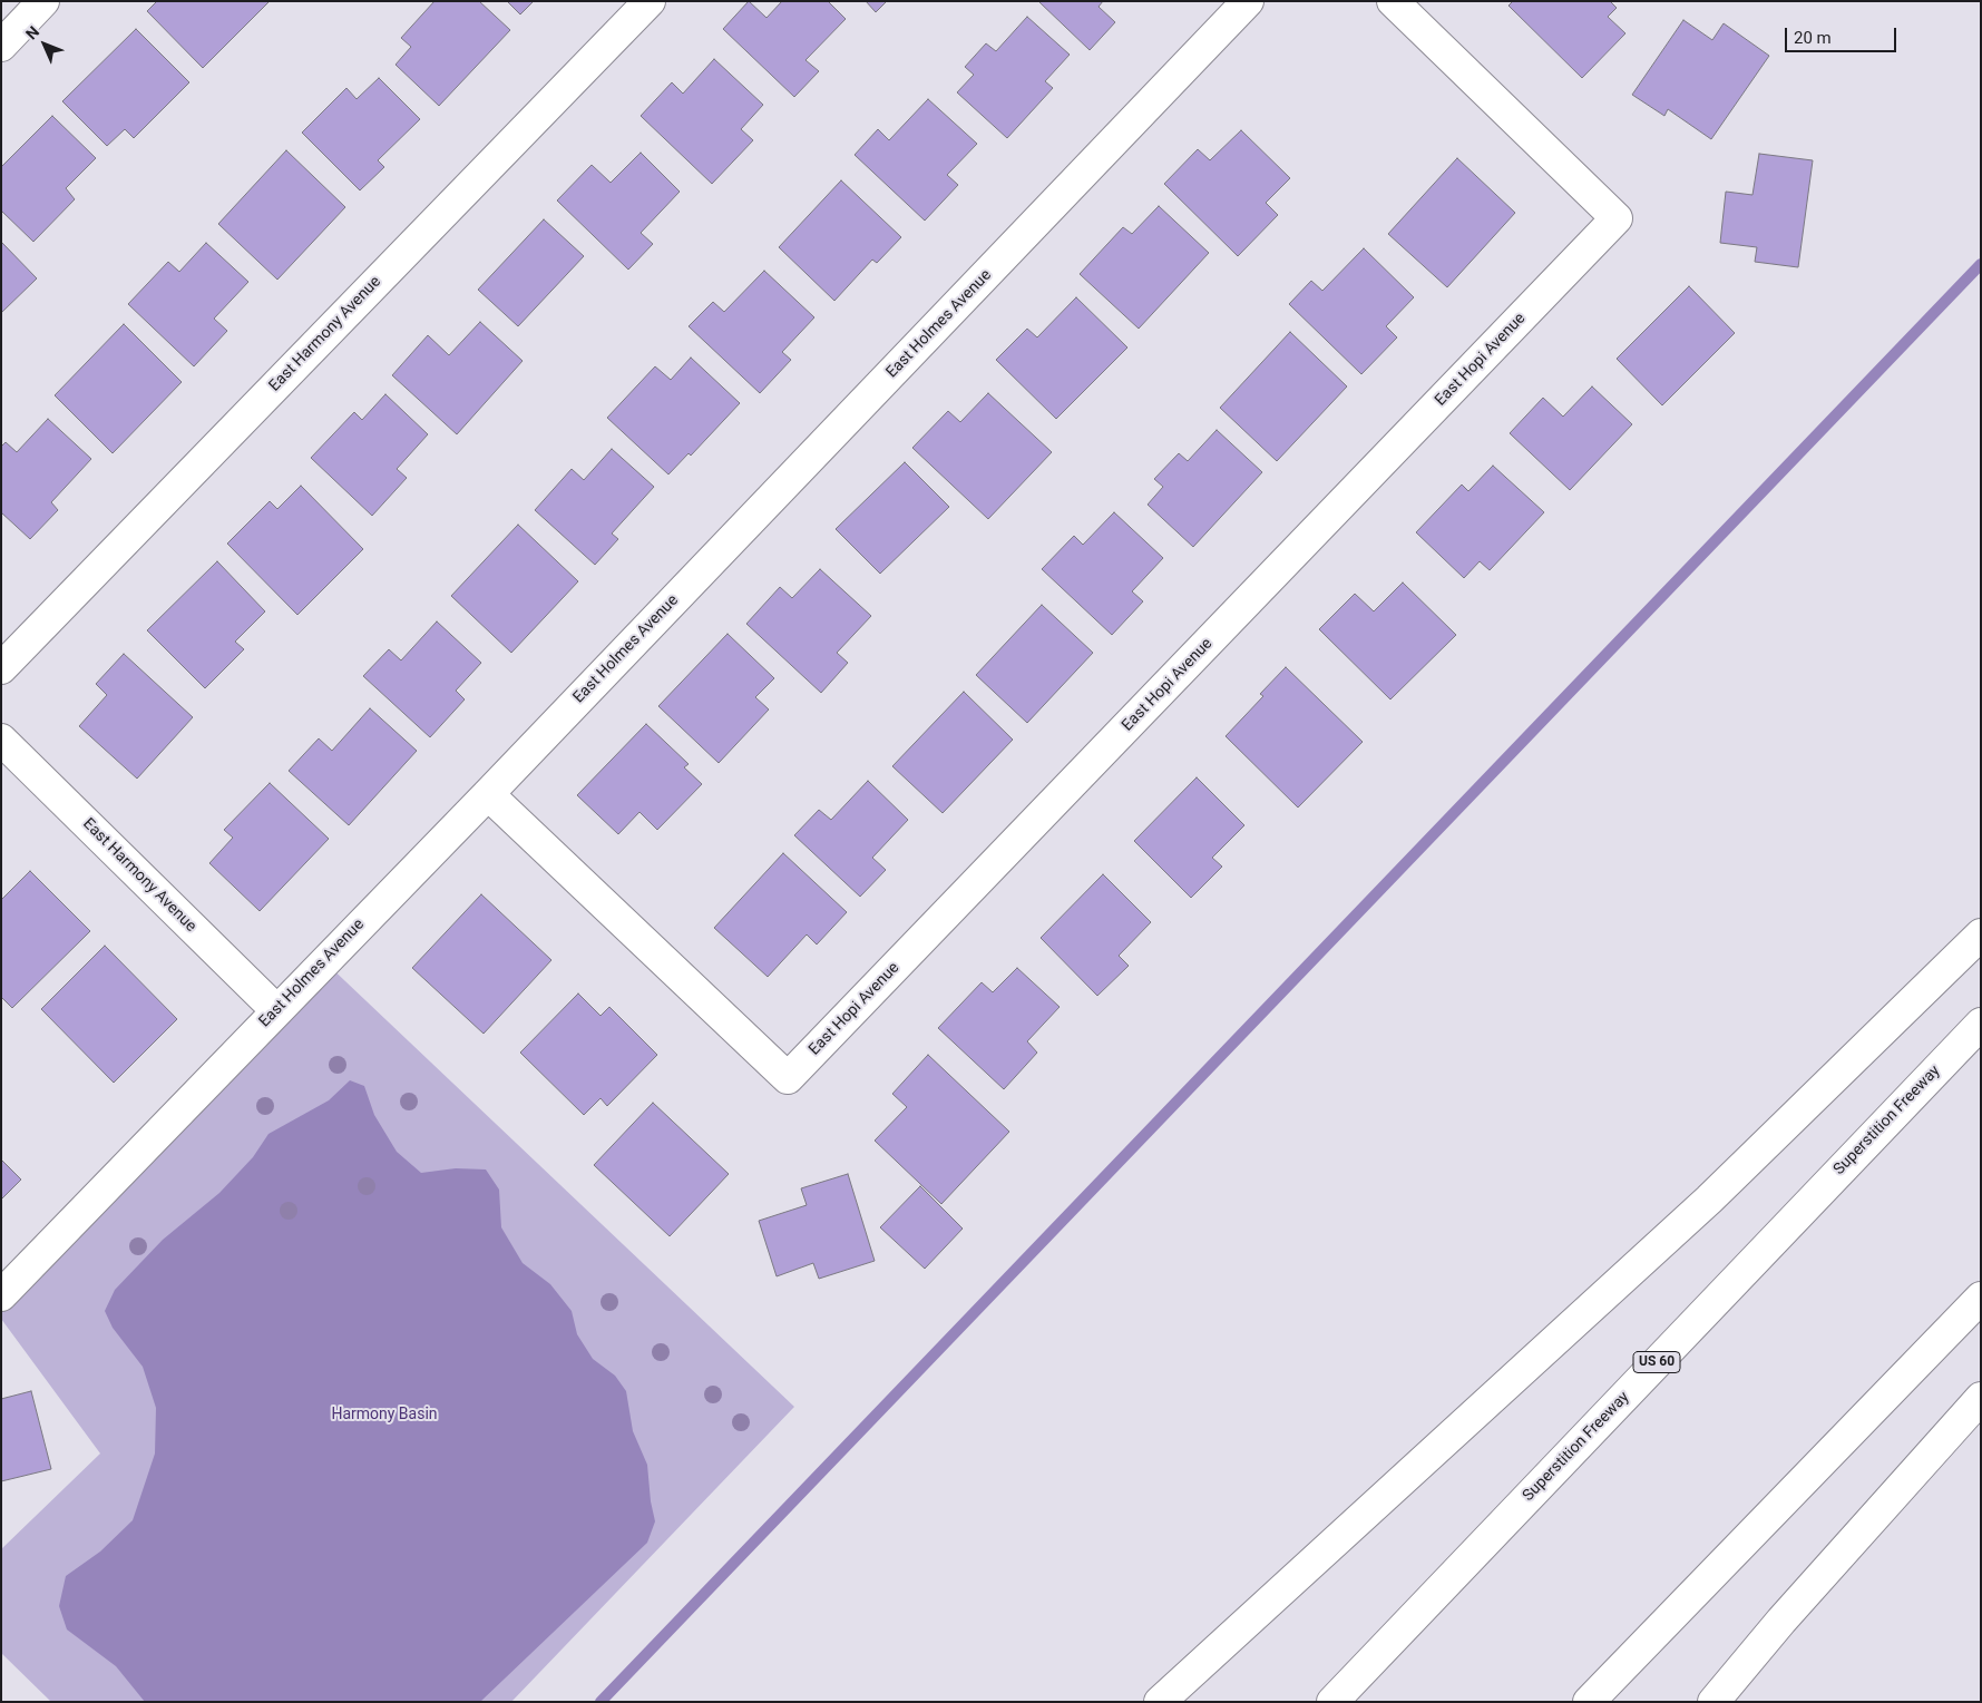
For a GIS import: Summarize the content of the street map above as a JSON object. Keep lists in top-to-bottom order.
{
  "streets": {
    "main road": [
      "East Holmes Avenue",
      "East Harmony Avenue",
      "East Hopi Avenue",
      "Superstition Freeway",
      "US 60"
    ]
  },
  "crossings": [
    ["East Holmes Avenue", "East Harmony Avenue"],
    ["East Holmes Avenue", "East Hopi Avenue"]
  ],
  "parks": ["Harmony Basin"],
  "scale_bar": "20 m",
  "north": "top left"
}
